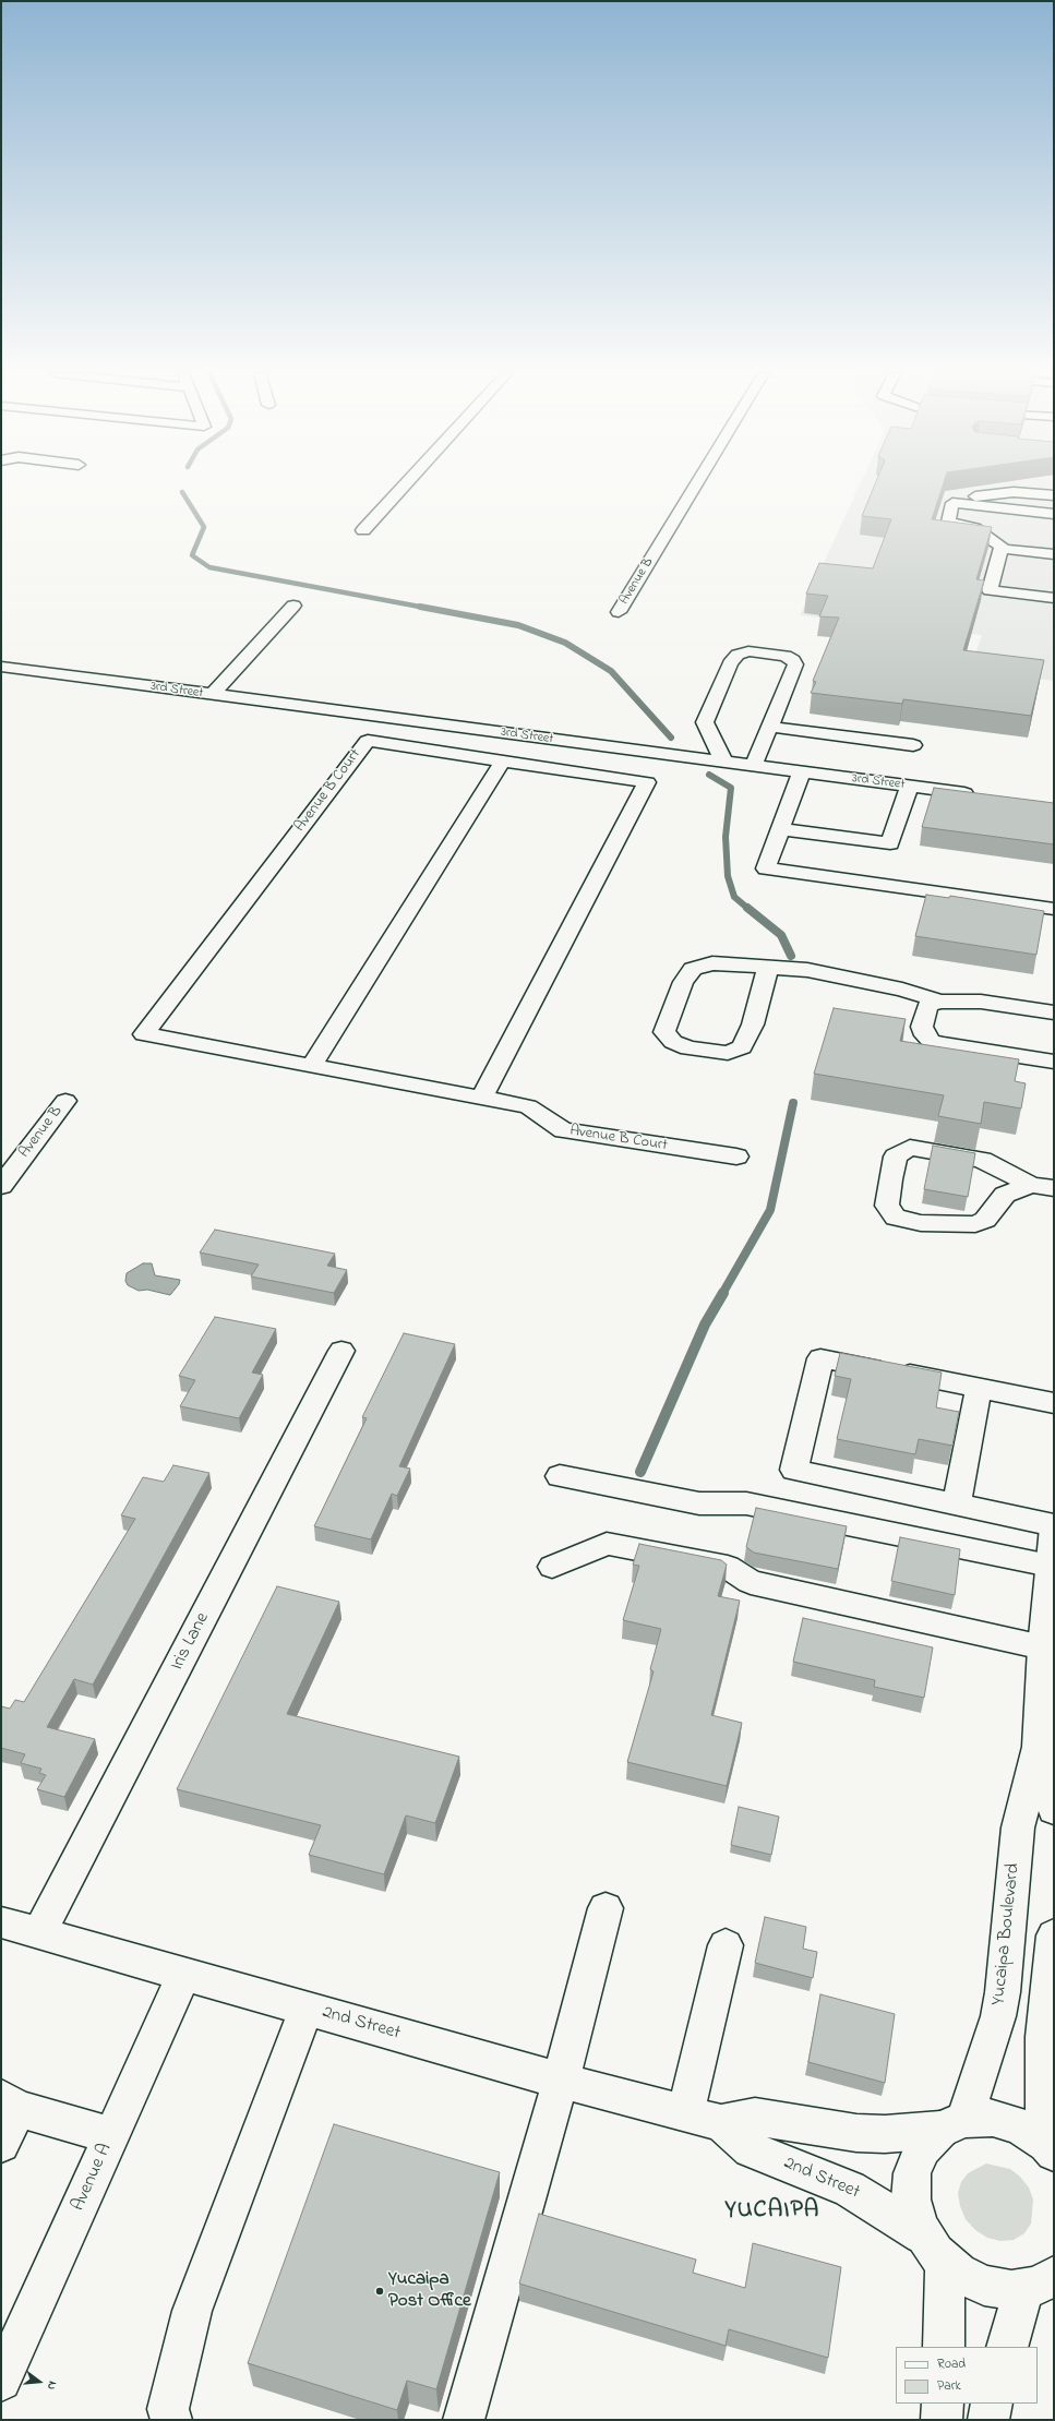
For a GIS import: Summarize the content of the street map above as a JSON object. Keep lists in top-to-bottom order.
{
  "streets": {
    "street": [
      "Avenue B",
      "3rd Street",
      "Avenue B Court",
      "Iris Lane",
      "Yucaipa Boulevard",
      "2nd Street",
      "Avenue A"
    ]
  },
  "crossings": [
    ["Iris Lane", "2nd Street"],
    ["Yucaipa Boulevard", "2nd Street"],
    ["2nd Street", "Avenue A"]
  ],
  "districts": ["YUCAIPA"],
  "places": ["Yucaipa Post Office"],
  "legend": ["Road", "Park"],
  "north": "right"
}
